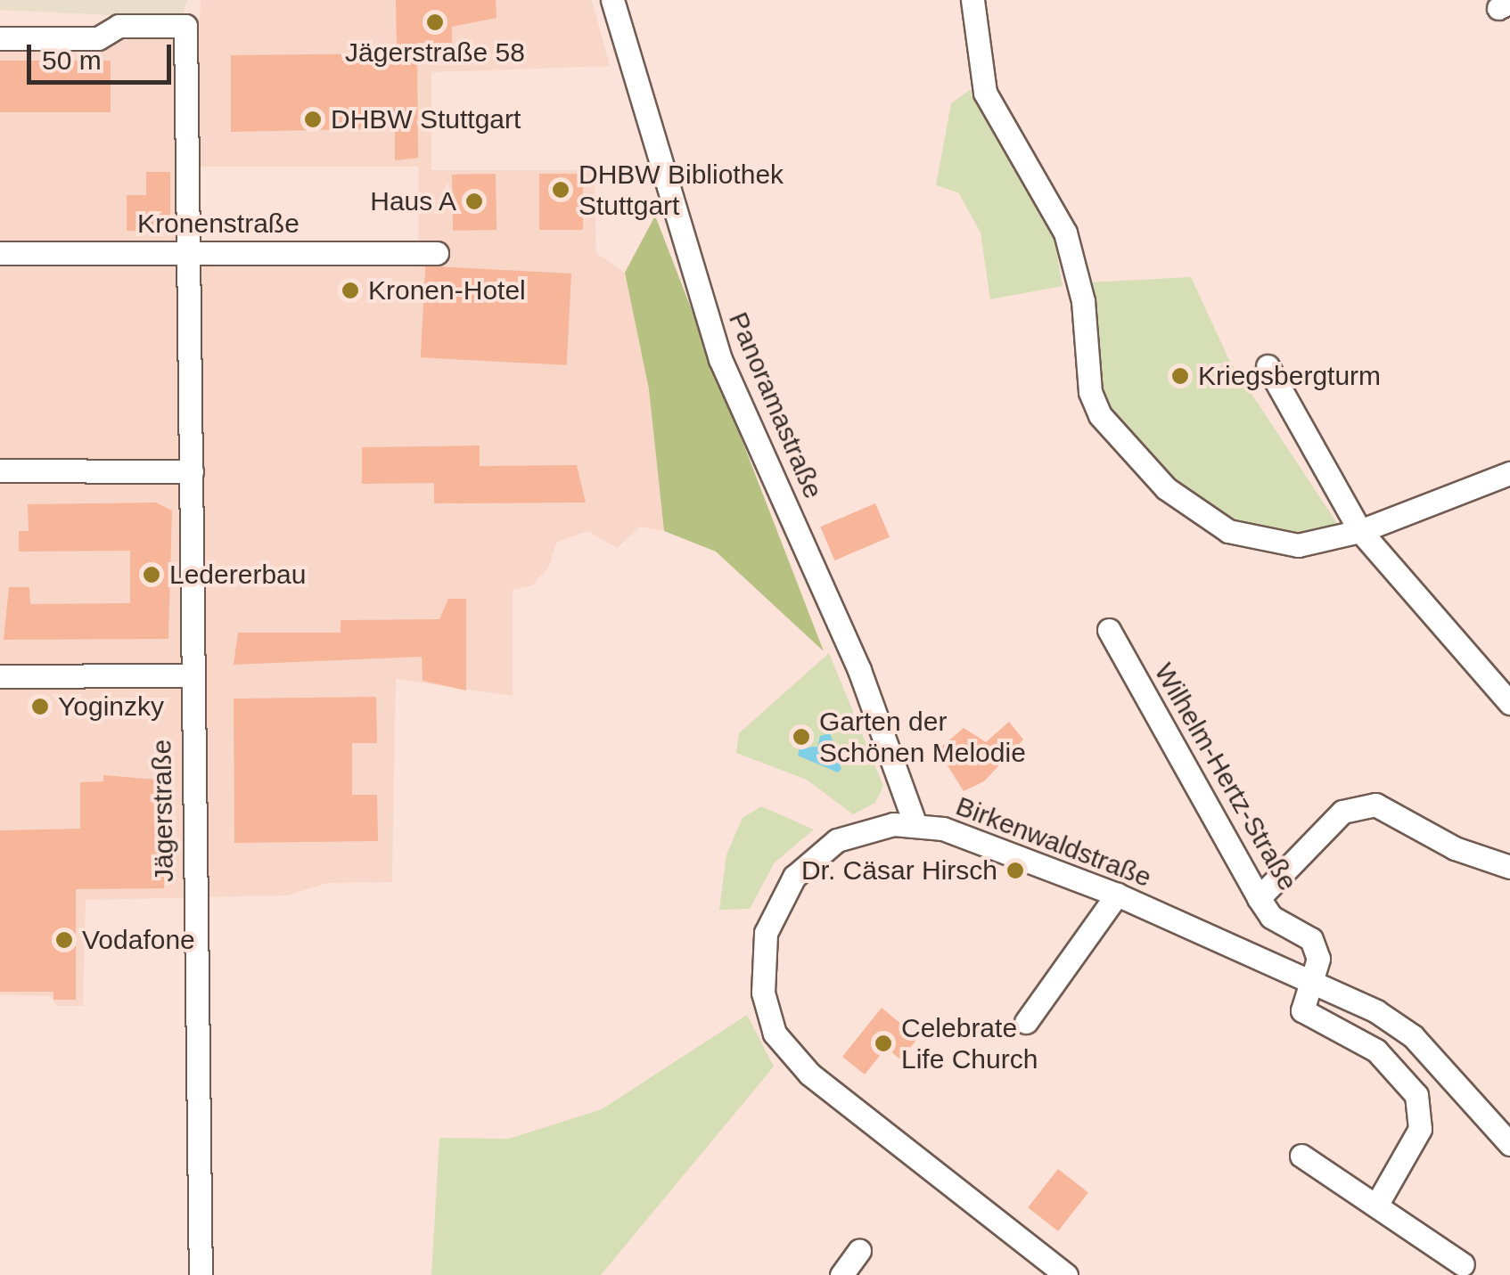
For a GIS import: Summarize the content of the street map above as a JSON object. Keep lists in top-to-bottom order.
{
  "streets": {
    "street": [
      "Kronenstraße",
      "Panoramastraße",
      "Wilhelm-Hertz-Straße",
      "Jägerstraße",
      "Birkenwaldstraße"
    ]
  },
  "crossings": [
    ["Kronenstraße", "Jägerstraße"],
    ["Panoramastraße", "Birkenwaldstraße"],
    ["Wilhelm-Hertz-Straße", "Birkenwaldstraße"]
  ],
  "places": [
    "Jägerstraße 58",
    "DHBW Stuttgart",
    "DHBW Bibliothek Stuttgart",
    "Haus A",
    "Kronen-Hotel",
    "Kriegsbergturm",
    "Ledererbau",
    "Yoginzky",
    "Garten der Schönen Melodie",
    "Dr. Cäsar Hirsch",
    "Vodafone",
    "Celebrate Life Church"
  ],
  "scale_bar": "50 m"
}
